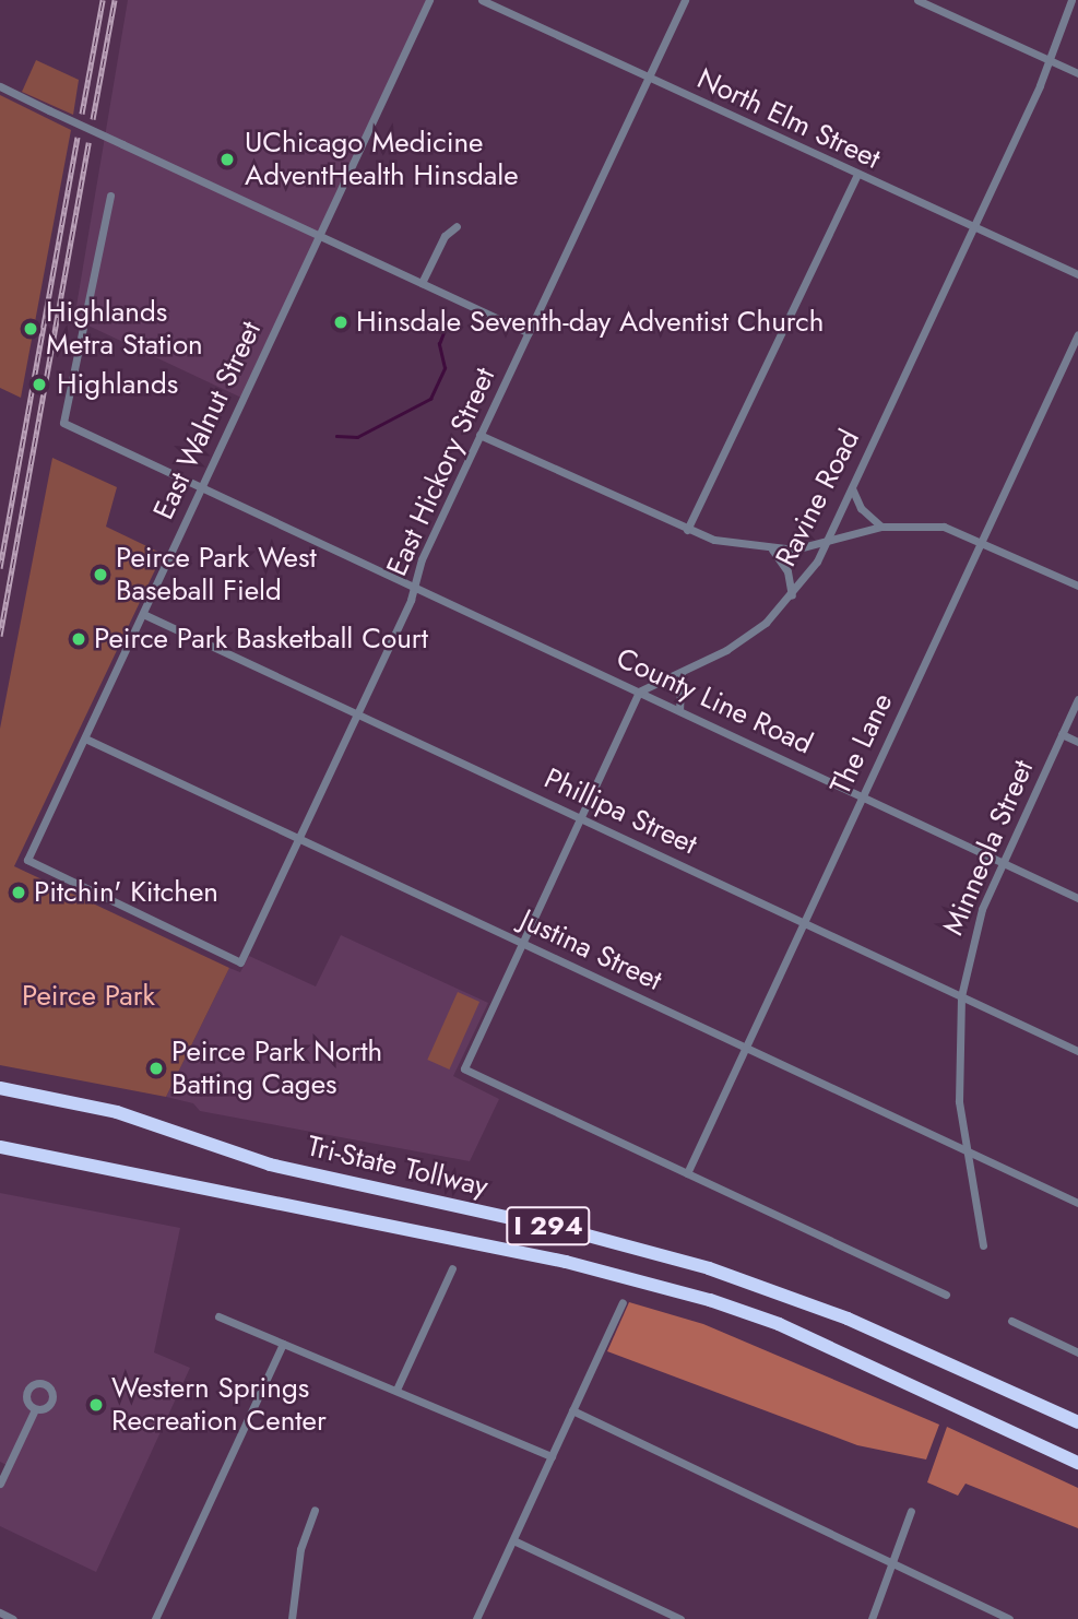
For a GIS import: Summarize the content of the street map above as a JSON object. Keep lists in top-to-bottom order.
{
  "streets": {
    "highway": ["Tri-State Tollway", "I 294"],
    "street": [
      "North Elm Street",
      "East Walnut Street",
      "East Hickory Street",
      "Ravine Road",
      "County Line Road",
      "The Lane",
      "Phillipa Street",
      "Minneola Street",
      "Justina Street"
    ]
  },
  "crossings": [
    ["North Elm Street", "East Hickory Street"],
    ["North Elm Street", "Ravine Road"],
    ["East Walnut Street", "East Hickory Street"],
    ["East Walnut Street", "County Line Road"],
    ["East Walnut Street", "Phillipa Street"],
    ["East Walnut Street", "Justina Street"],
    ["East Hickory Street", "County Line Road"],
    ["East Hickory Street", "Phillipa Street"],
    ["East Hickory Street", "Justina Street"],
    ["Ravine Road", "County Line Road"],
    ["County Line Road", "The Lane"],
    ["County Line Road", "Minneola Street"],
    ["The Lane", "Phillipa Street"],
    ["The Lane", "Justina Street"],
    ["Phillipa Street", "Minneola Street"],
    ["Minneola Street", "Justina Street"]
  ],
  "parks": ["Peirce Park"],
  "places": [
    "UChicago Medicine AdventHealth Hinsdale",
    "Hinsdale Seventh-day Adventist Church",
    "Highlands Metra Station",
    "Highlands",
    "Peirce Park West Baseball Field",
    "Peirce Park Basketball Court",
    "Pitchin' Kitchen",
    "Peirce Park North Batting Cages",
    "Western Springs Recreation Center"
  ]
}
